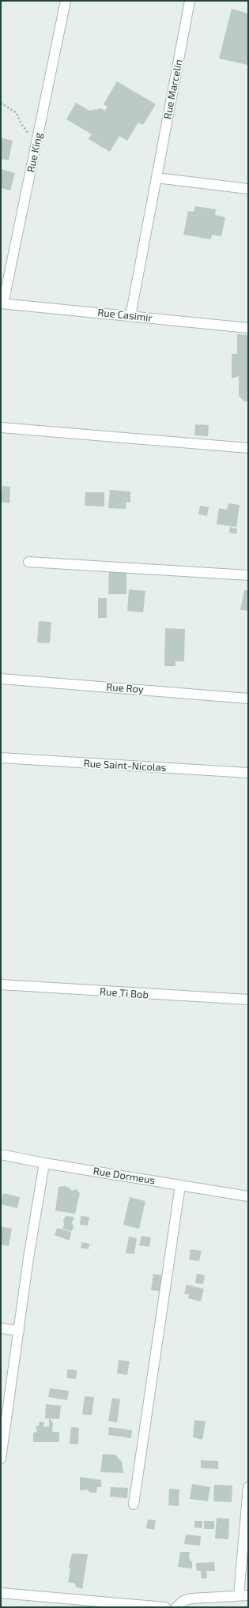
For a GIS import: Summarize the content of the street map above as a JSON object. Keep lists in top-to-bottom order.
{
  "streets": {
    "street": [
      "Rue Marcelin",
      "Rue King",
      "Rue Casimir",
      "Rue Roy",
      "Rue Saint-Nicolas",
      "Rue Ti Bob",
      "Rue Dormeus"
    ]
  },
  "crossings": [
    ["Rue Marcelin", "Rue Casimir"],
    ["Rue King", "Rue Casimir"]
  ]
}
